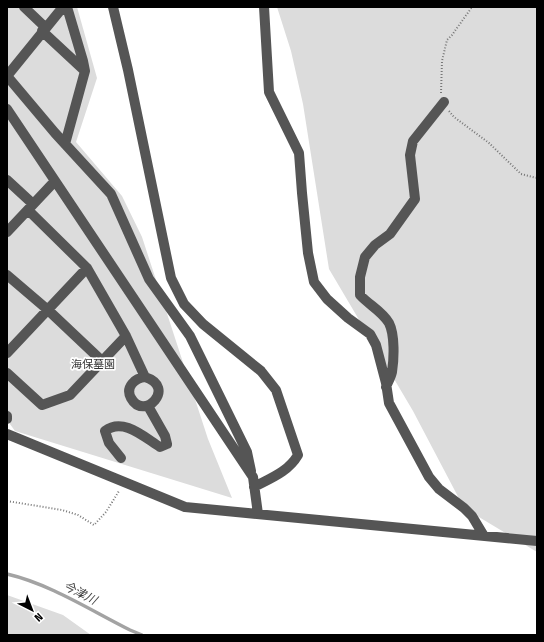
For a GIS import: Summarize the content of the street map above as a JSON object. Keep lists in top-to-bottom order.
{
  "water": ["今津川"],
  "parks": ["海保墓園"],
  "north": "bottom right"
}
